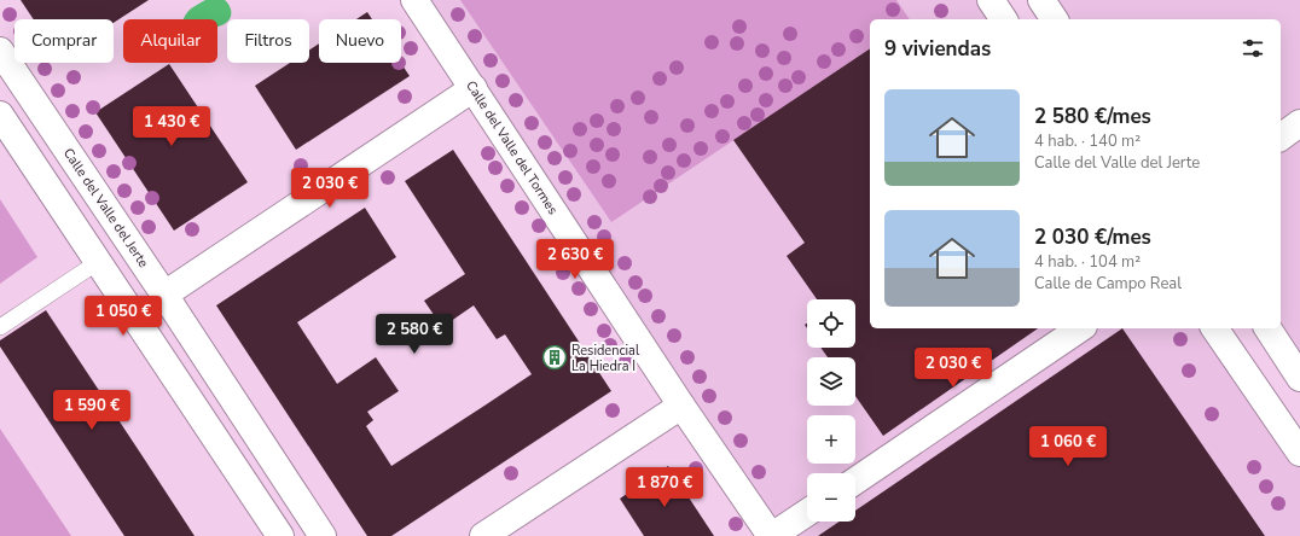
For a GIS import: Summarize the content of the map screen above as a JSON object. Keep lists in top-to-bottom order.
{
  "streets": {
    "street": ["Calle del Valle del Tormes", "Calle del Valle del Jerte"]
  },
  "places": {
    "building": ["Residencial La Hiedra I"]
  },
  "page": {
    "chip": [
      "Comprar",
      "Alquilar",
      "Filtros",
      "Nuevo"
    ],
    "heading": "9 viviendas",
    "list": [
      {
        "name": "2 580 €/mes",
        "note": "4 hab. · 140 m² · Calle del Valle del Jerte"
      },
      {
        "name": "2 030 €/mes",
        "note": "4 hab. · 104 m² · Calle de Campo Real"
      }
    ],
    "price": [
      "1 430 €",
      "2 030 €",
      "2 630 €",
      "1 050 €",
      "2 580 €",
      "2 030 €",
      "1 590 €",
      "1 060 €",
      "1 870 €"
    ],
    "map_buttons": ["+", "−"]
  }
}
